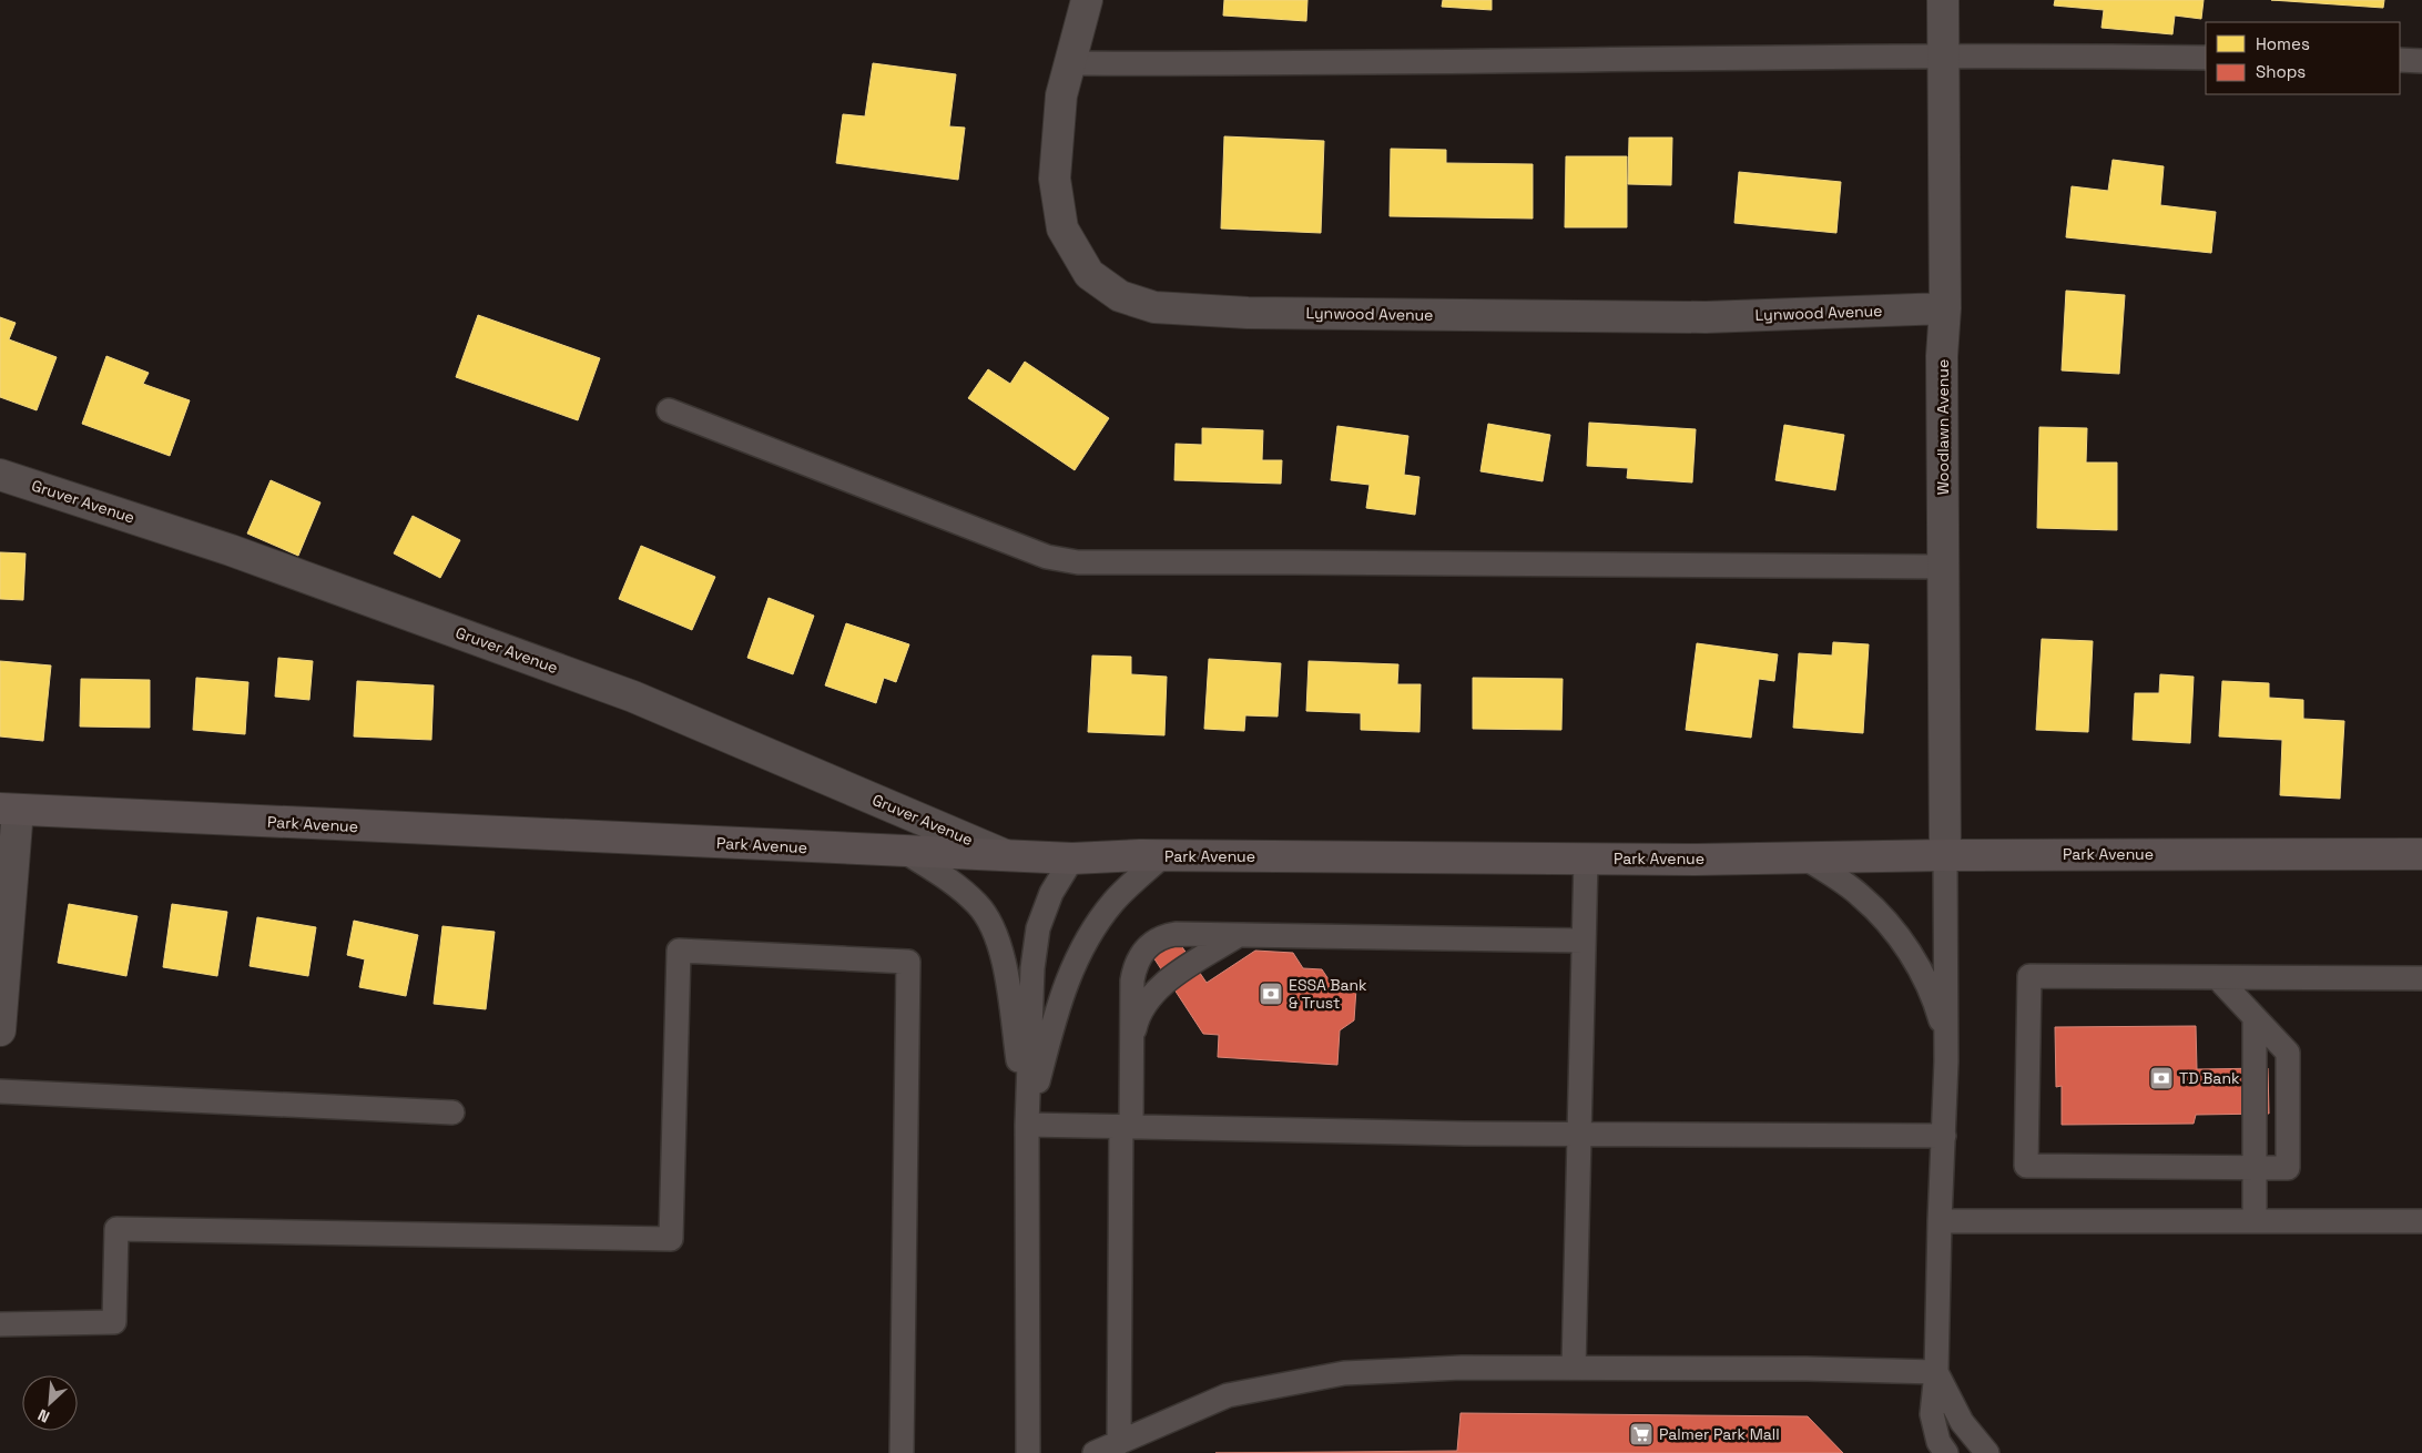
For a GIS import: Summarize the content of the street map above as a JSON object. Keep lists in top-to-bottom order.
{
  "streets": {
    "main road": ["Park Avenue"],
    "street": ["Lynwood Avenue", "Woodlawn Avenue", "Gruver Avenue"]
  },
  "crossings": [
    ["Lynwood Avenue", "Woodlawn Avenue"],
    ["Woodlawn Avenue", "Park Avenue"],
    ["Gruver Avenue", "Park Avenue"]
  ],
  "places": {
    "bank": ["ESSA Bank & Trust", "TD Bank"],
    "supermarket": ["Palmer Park Mall"]
  },
  "legend": ["Homes", "Shops"],
  "north": "bottom left"
}
